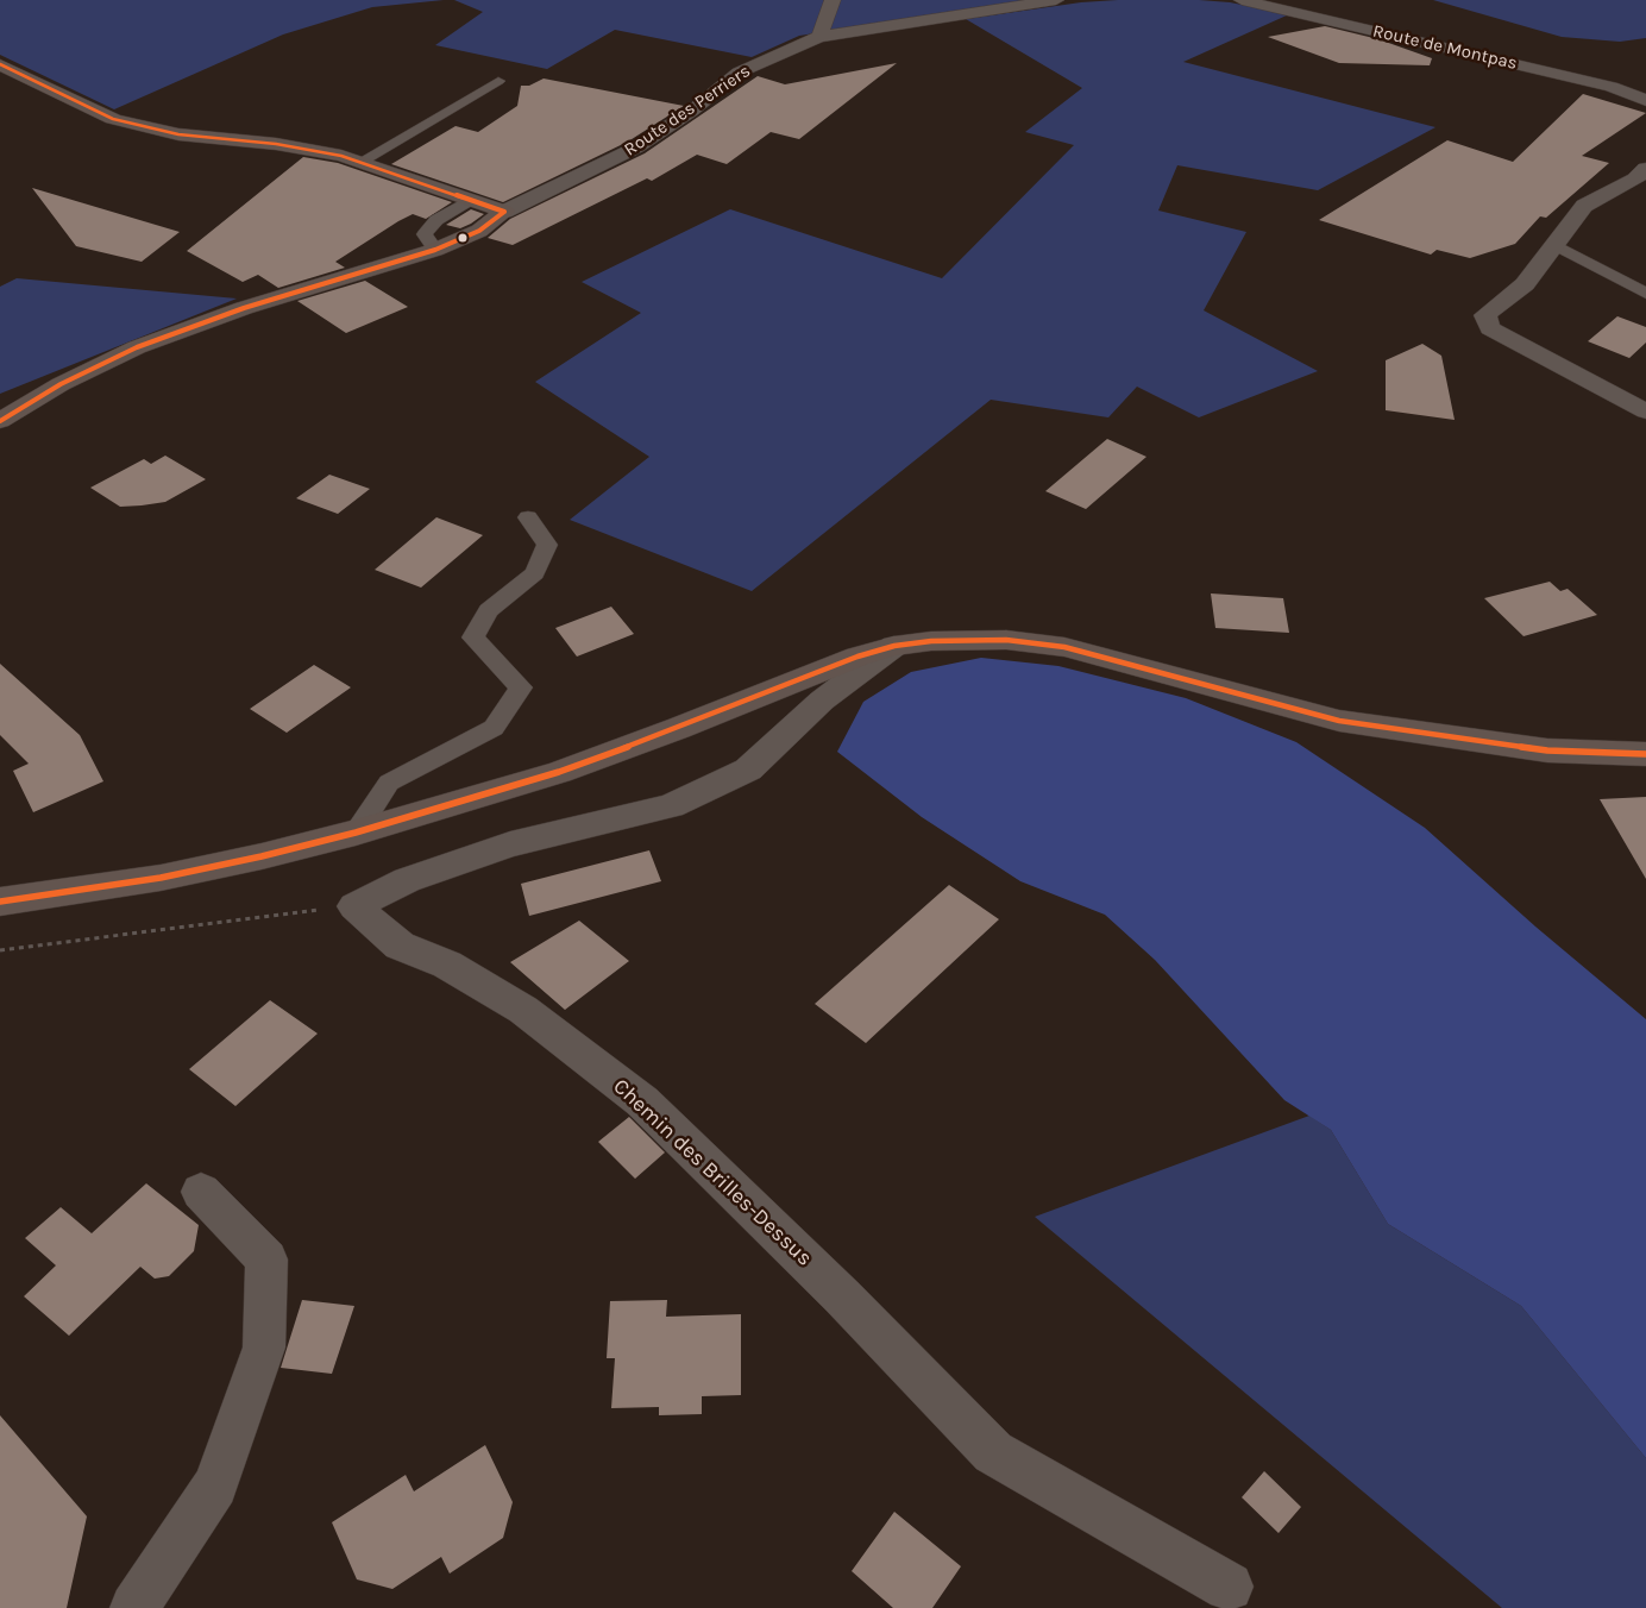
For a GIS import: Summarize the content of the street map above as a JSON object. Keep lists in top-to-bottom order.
{
  "streets": {
    "street": ["Route de Montpas", "Route des Perriers", "Chemin des Brilles-Dessus"]
  }
}
